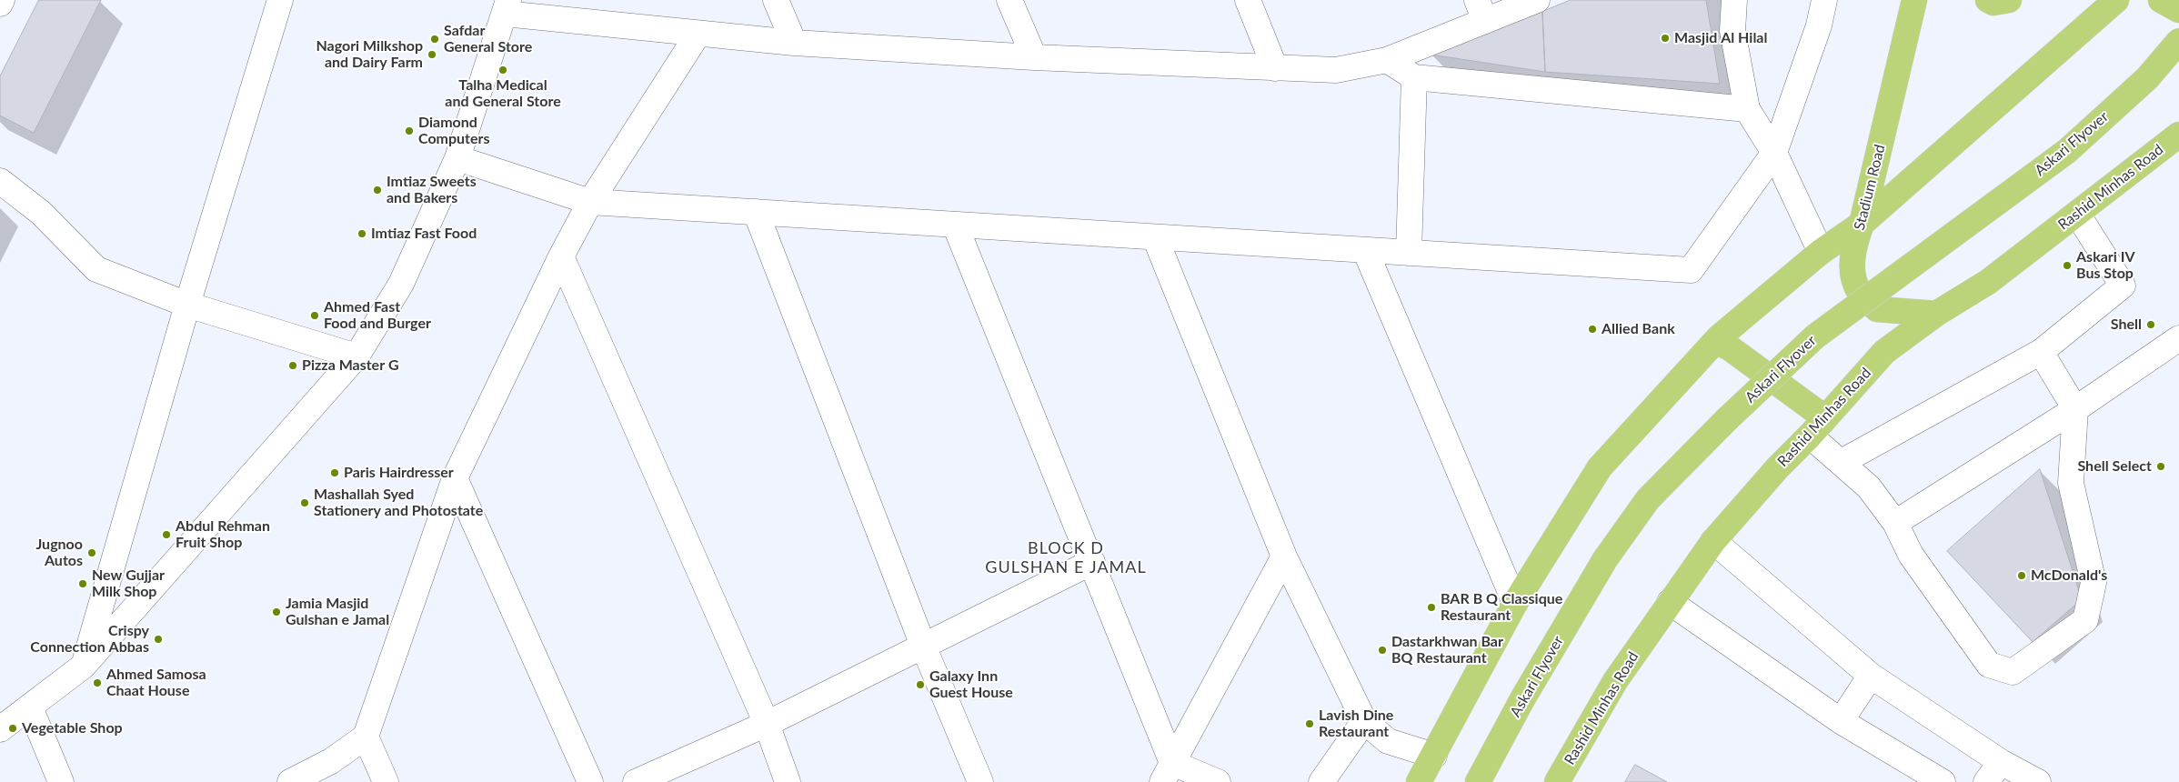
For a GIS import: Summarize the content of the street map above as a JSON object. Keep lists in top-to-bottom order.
{
  "streets": {
    "main road": ["Askari Flyover", "Stadium Road", "Rashid Minhas Road"]
  },
  "crossings": [
    ["Stadium Road", "Rashid Minhas Road"]
  ],
  "districts": ["BLOCK D GULSHAN E JAMAL"],
  "places": [
    "Masjid Al Hilal",
    "Safdar General Store",
    "Nagori Milkshop and Dairy Farm",
    "Talha Medical and General Store",
    "Diamond Computers",
    "Imtiaz Sweets and Bakers",
    "Imtiaz Fast Food",
    "Askari IV Bus Stop",
    "Ahmed Fast Food and Burger",
    "Shell",
    "Allied Bank",
    "Pizza Master G",
    "Shell Select",
    "Paris Hairdresser",
    "Mashallah Syed Stationery and Photostate",
    "Abdul Rehman Fruit Shop",
    "Jugnoo Autos",
    "McDonald's",
    "New Gujjar Milk Shop",
    "BAR B Q Classique Restaurant",
    "Jamia Masjid Gulshan e Jamal",
    "Crispy Connection Abbas",
    "Dastarkhwan Bar BQ Restaurant",
    "Ahmed Samosa Chaat House",
    "Galaxy Inn Guest House",
    "Lavish Dine Restaurant",
    "Vegetable Shop"
  ]
}
